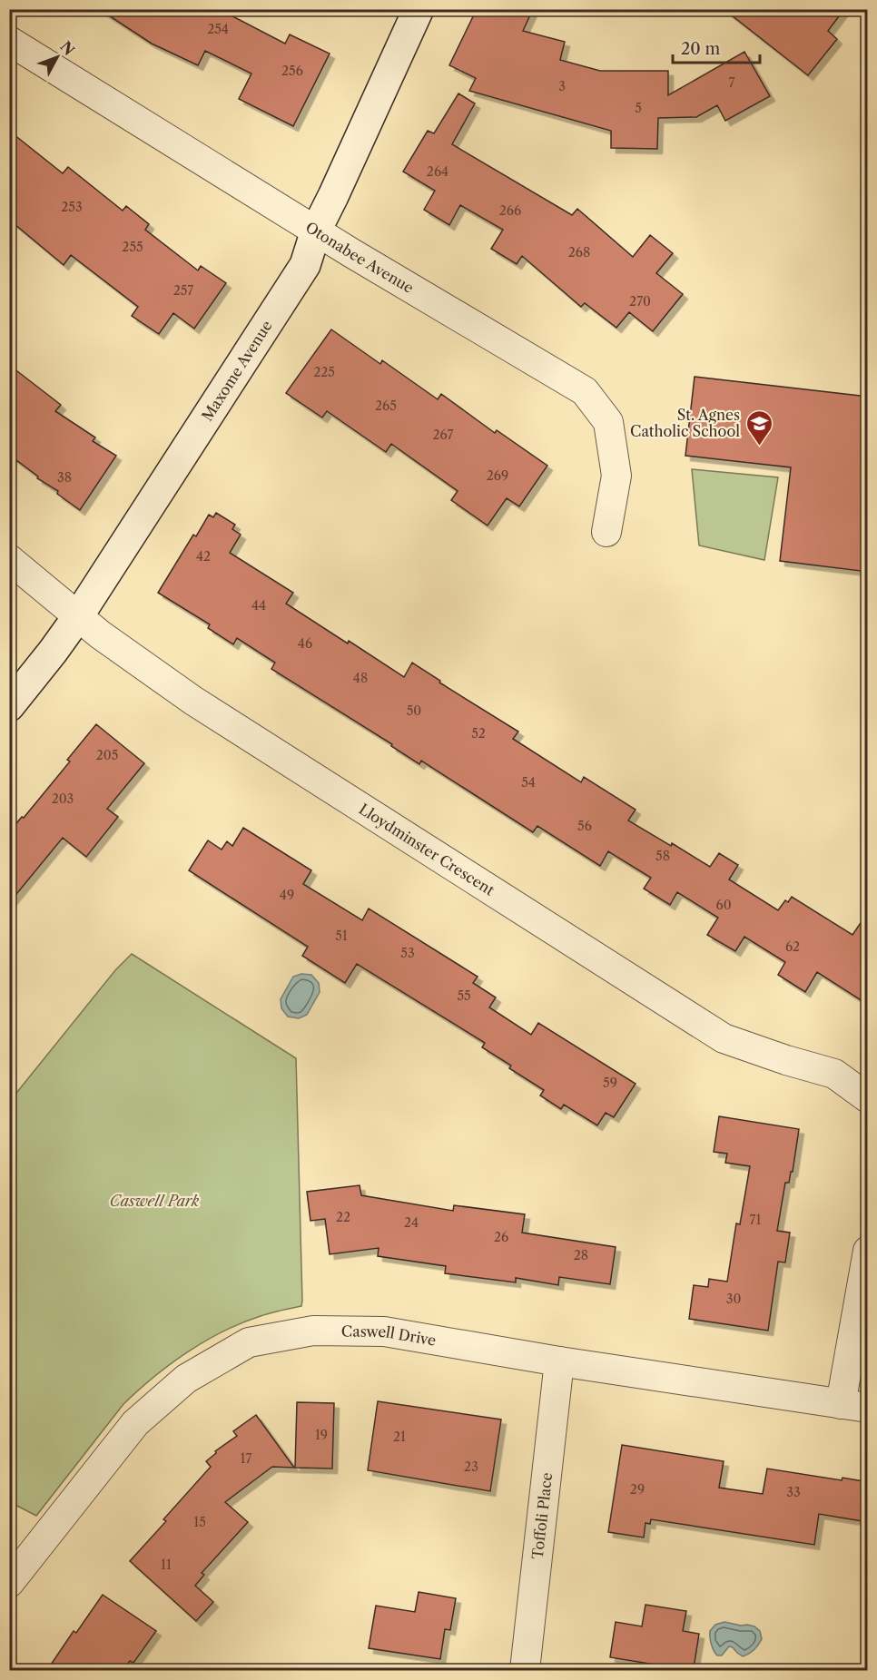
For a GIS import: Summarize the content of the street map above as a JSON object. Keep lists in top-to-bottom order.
{
  "streets": {
    "street": [
      "Otonabee Avenue",
      "Maxome Avenue",
      "Lloydminster Crescent",
      "Caswell Drive",
      "Toffoli Place"
    ]
  },
  "crossings": [
    ["Otonabee Avenue", "Maxome Avenue"],
    ["Maxome Avenue", "Lloydminster Crescent"],
    ["Caswell Drive", "Toffoli Place"]
  ],
  "parks": ["Caswell Park"],
  "places": {
    "school or university": ["St. Agnes Catholic School"]
  },
  "house_numbers": [
    "254",
    "256",
    "7",
    "3",
    "5",
    "264",
    "253",
    "266",
    "255",
    "268",
    "257",
    "270",
    "225",
    "265",
    "267",
    "269",
    "38",
    "42",
    "44",
    "46",
    "48",
    "50",
    "52",
    "205",
    "54",
    "203",
    "56",
    "58",
    "49",
    "60",
    "51",
    "62",
    "53",
    "55",
    "59",
    "22",
    "71",
    "24",
    "26",
    "28",
    "30",
    "19",
    "21",
    "17",
    "23",
    "29",
    "33",
    "15",
    "11"
  ],
  "scale_bar": "20 m",
  "north": "top right"
}
